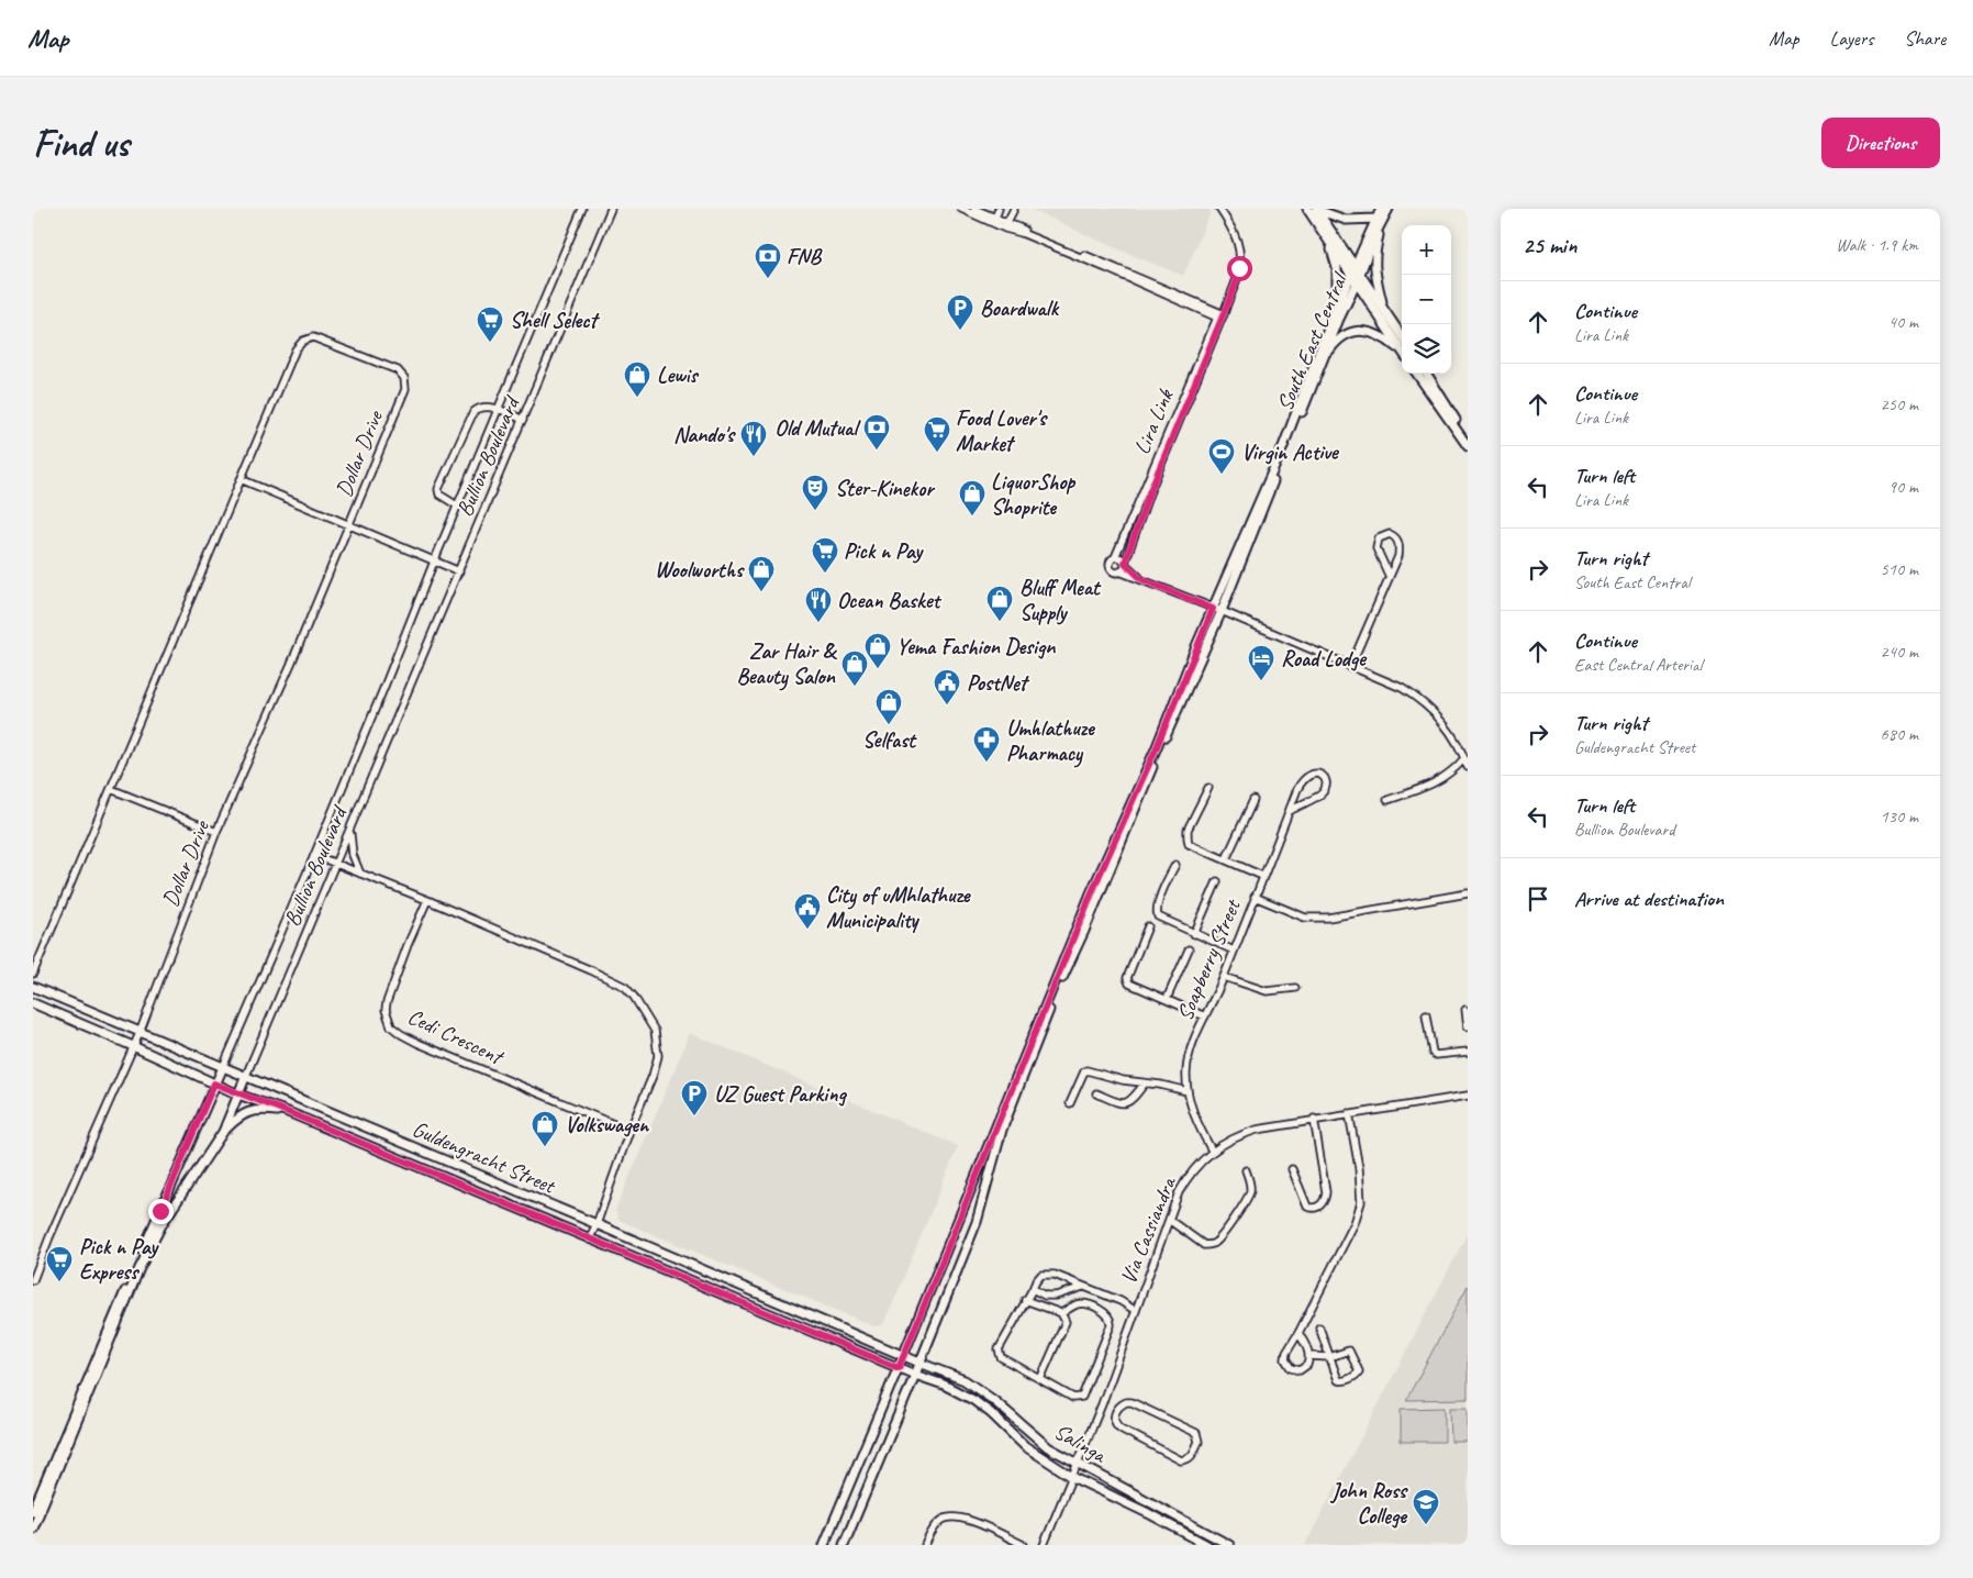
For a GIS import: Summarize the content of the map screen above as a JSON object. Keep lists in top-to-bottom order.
{
  "streets": {
    "street": [
      "South East Central",
      "Lira Link",
      "Dollar Drive",
      "Bullion Boulevard",
      "Soapberry Street",
      "Cedi Crescent",
      "Guldengracht Street",
      "Via Cassiandra",
      "Salinga"
    ]
  },
  "crossings": [
    ["Dollar Drive", "Guldengracht Street"],
    ["Bullion Boulevard", "Guldengracht Street"],
    ["Soapberry Street", "Via Cassiandra"],
    ["Guldengracht Street", "Salinga"],
    ["Via Cassiandra", "Salinga"]
  ],
  "places": {
    "bank": ["FNB", "Old Mutual"],
    "parking": ["Boardwalk", "UZ Guest Parking"],
    "supermarket": [
      "Shell Select",
      "Food Lover's Market",
      "Pick n Pay",
      "Pick n Pay Express"
    ],
    "shop": [
      "Lewis",
      "LiquorShop Shoprite",
      "Woolworths",
      "Bluff Meat Supply",
      "Yema Fashion Design",
      "Zar Hair & Beauty Salon",
      "Selfast",
      "Volkswagen"
    ],
    "restaurant": ["Nando's", "Ocean Basket"],
    "sports": ["Virgin Active"],
    "theatre": ["Ster-Kinekor"],
    "hotel": ["Road Lodge"],
    "public building": ["PostNet", "City of uMhlathuze Municipality"],
    "pharmacy": ["Umhlathuze Pharmacy"],
    "school or university": ["John Ross College"]
  },
  "page": {
    "header": "Map",
    "nav": ["Map", "Layers", "Share"],
    "buttons": "Directions",
    "title": "Find us",
    "heading": ["25 min", "Walk · 1.9 km"],
    "map_buttons": ["+", "−"],
    "list": [
      ["Continue", "Lira Link", "40 m"],
      ["Continue", "Lira Link", "250 m"],
      ["Turn left", "Lira Link", "90 m"],
      ["Turn right", "South East Central", "510 m"],
      ["Continue", "East Central Arterial", "240 m"],
      ["Turn right", "Guldengracht Street", "680 m"],
      ["Turn left", "Bullion Boulevard", "130 m"],
      "Arrive at destination"
    ]
  }
}
